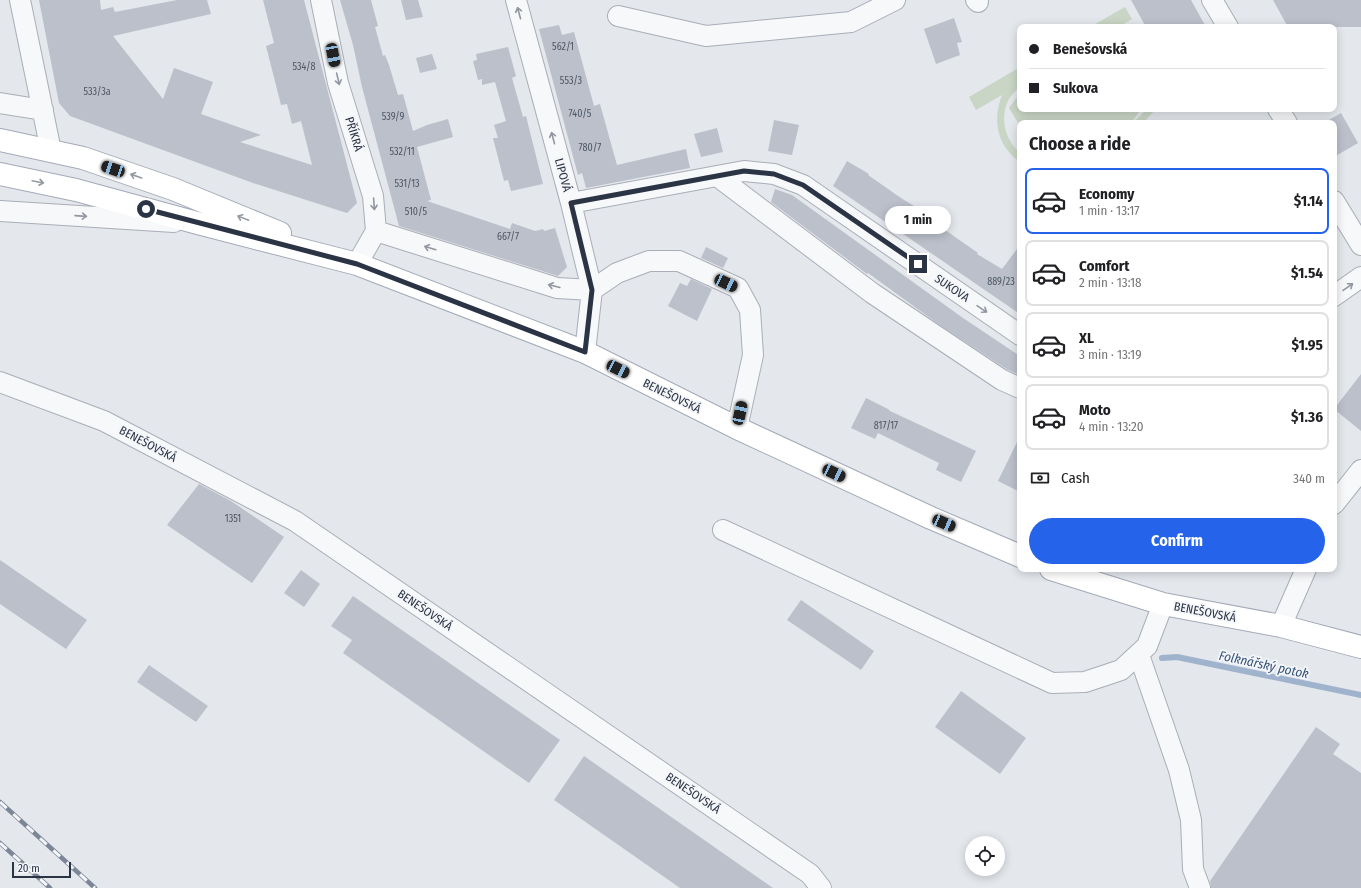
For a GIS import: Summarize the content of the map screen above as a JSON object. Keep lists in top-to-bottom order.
{
  "streets": {
    "main road": ["BENEŠOVSKÁ"],
    "street": ["PŘÍKRÁ", "LIPOVÁ", "SUKOVA"]
  },
  "crossings": [
    ["LIPOVÁ", "SUKOVA"],
    ["LIPOVÁ", "BENEŠOVSKÁ"]
  ],
  "one_way": ["PŘÍKRÁ", "LIPOVÁ"],
  "water": ["Folknářský potok"],
  "house_numbers": [
    "562/1",
    "534/8",
    "553/3",
    "533/3a",
    "740/5",
    "539/9",
    "780/7",
    "532/11",
    "531/13",
    "510/5",
    "667/7",
    "889/23",
    "817/17",
    "1351"
  ],
  "scale_bar": "20 m",
  "page": {
    "banner": ["Benešovská", "Sukova"],
    "heading": "Choose a ride",
    "list": [
      {
        "name": "Economy",
        "note": "1 min · 13:17",
        "value": "$1.14"
      },
      {
        "name": "Comfort",
        "note": "2 min · 13:18",
        "value": "$1.54"
      },
      {
        "name": "XL",
        "note": "3 min · 13:19",
        "value": "$1.95"
      },
      {
        "name": "Moto",
        "note": "4 min · 13:20",
        "value": "$1.36"
      }
    ],
    "bubble": "1 min",
    "pay": ["Cash", "340 m"],
    "buttons": "Confirm",
    "scale": "20 m"
  }
}
